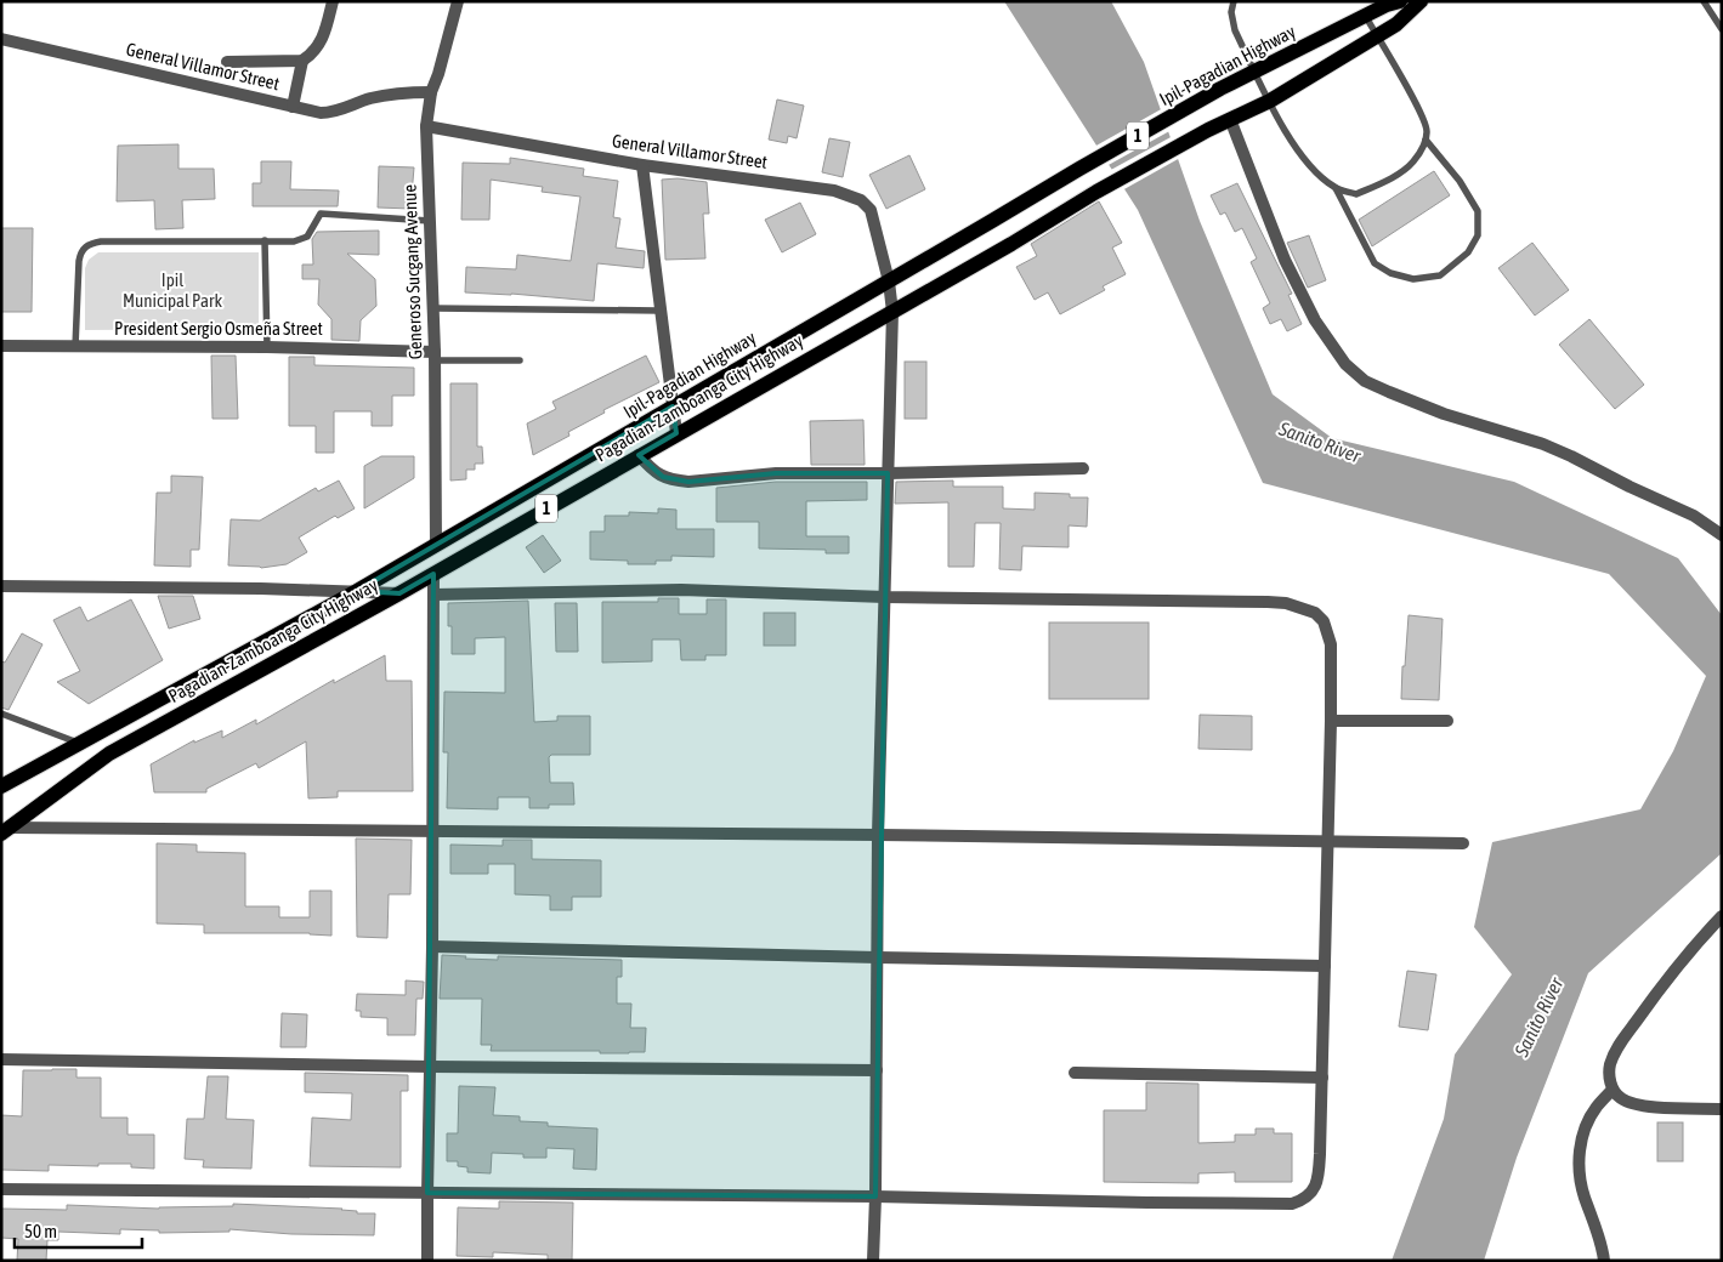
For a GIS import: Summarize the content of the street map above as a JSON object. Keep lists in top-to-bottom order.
{
  "streets": {
    "main road": ["Ipil-Pagadian Highway", "1", "Pagadian-Zamboanga City Highway"],
    "street": ["General Villamor Street", "Generoso Sucgang Avenue", "President Sergio Osmeña Street"]
  },
  "crossings": [
    ["Ipil-Pagadian Highway", "General Villamor Street"],
    ["Ipil-Pagadian Highway", "Generoso Sucgang Avenue"],
    ["General Villamor Street", "Generoso Sucgang Avenue"],
    ["General Villamor Street", "Pagadian-Zamboanga City Highway"],
    ["Generoso Sucgang Avenue", "President Sergio Osmeña Street"]
  ],
  "water": ["Sanito River"],
  "parks": ["Ipil Municipal Park"],
  "scale_bar": "50 m"
}
